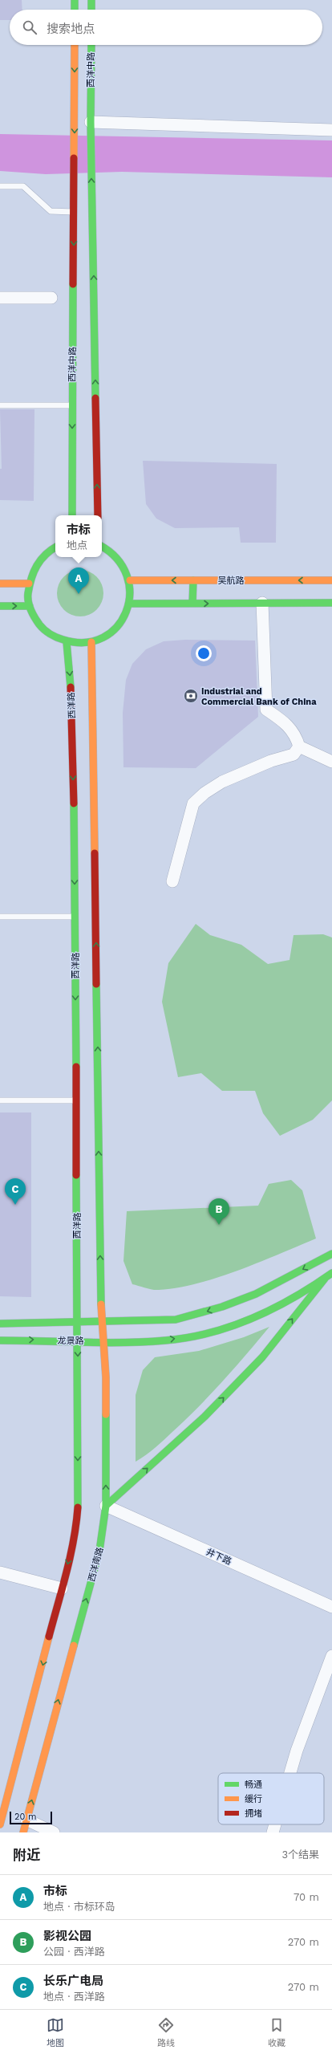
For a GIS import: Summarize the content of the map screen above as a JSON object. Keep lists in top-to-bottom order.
{
  "streets": {
    "main road": [
      "西洋中路",
      "吴航路",
      "西洋路",
      "龙景路",
      "西洋南路"
    ],
    "street": ["井下路"]
  },
  "crossings": [
    ["龙景路", "西洋南路"],
    ["井下路", "西洋南路"]
  ],
  "one_way": ["西洋路"],
  "places": {
    "bank": ["Industrial and Commercial Bank of China"]
  },
  "legend": ["畅通", "缓行", "拥堵"],
  "scale_bar": "20 m",
  "page": {
    "search": "搜索地点",
    "popup": ["市标", "地点"],
    "pins": ["A", "C", "B"],
    "scale": "20 m",
    "heading": ["附近", "3个结果"],
    "list": [
      {
        "mark": "A",
        "name": "市标",
        "note": "地点 · 市标环岛",
        "value": "70 m"
      },
      {
        "mark": "B",
        "name": "影视公园",
        "note": "公园 · 西洋路",
        "value": "270 m"
      },
      {
        "mark": "C",
        "name": "长乐广电局",
        "note": "地点 · 西洋路",
        "value": "270 m"
      }
    ],
    "nav": ["地图", "路线", "收藏"]
  }
}
